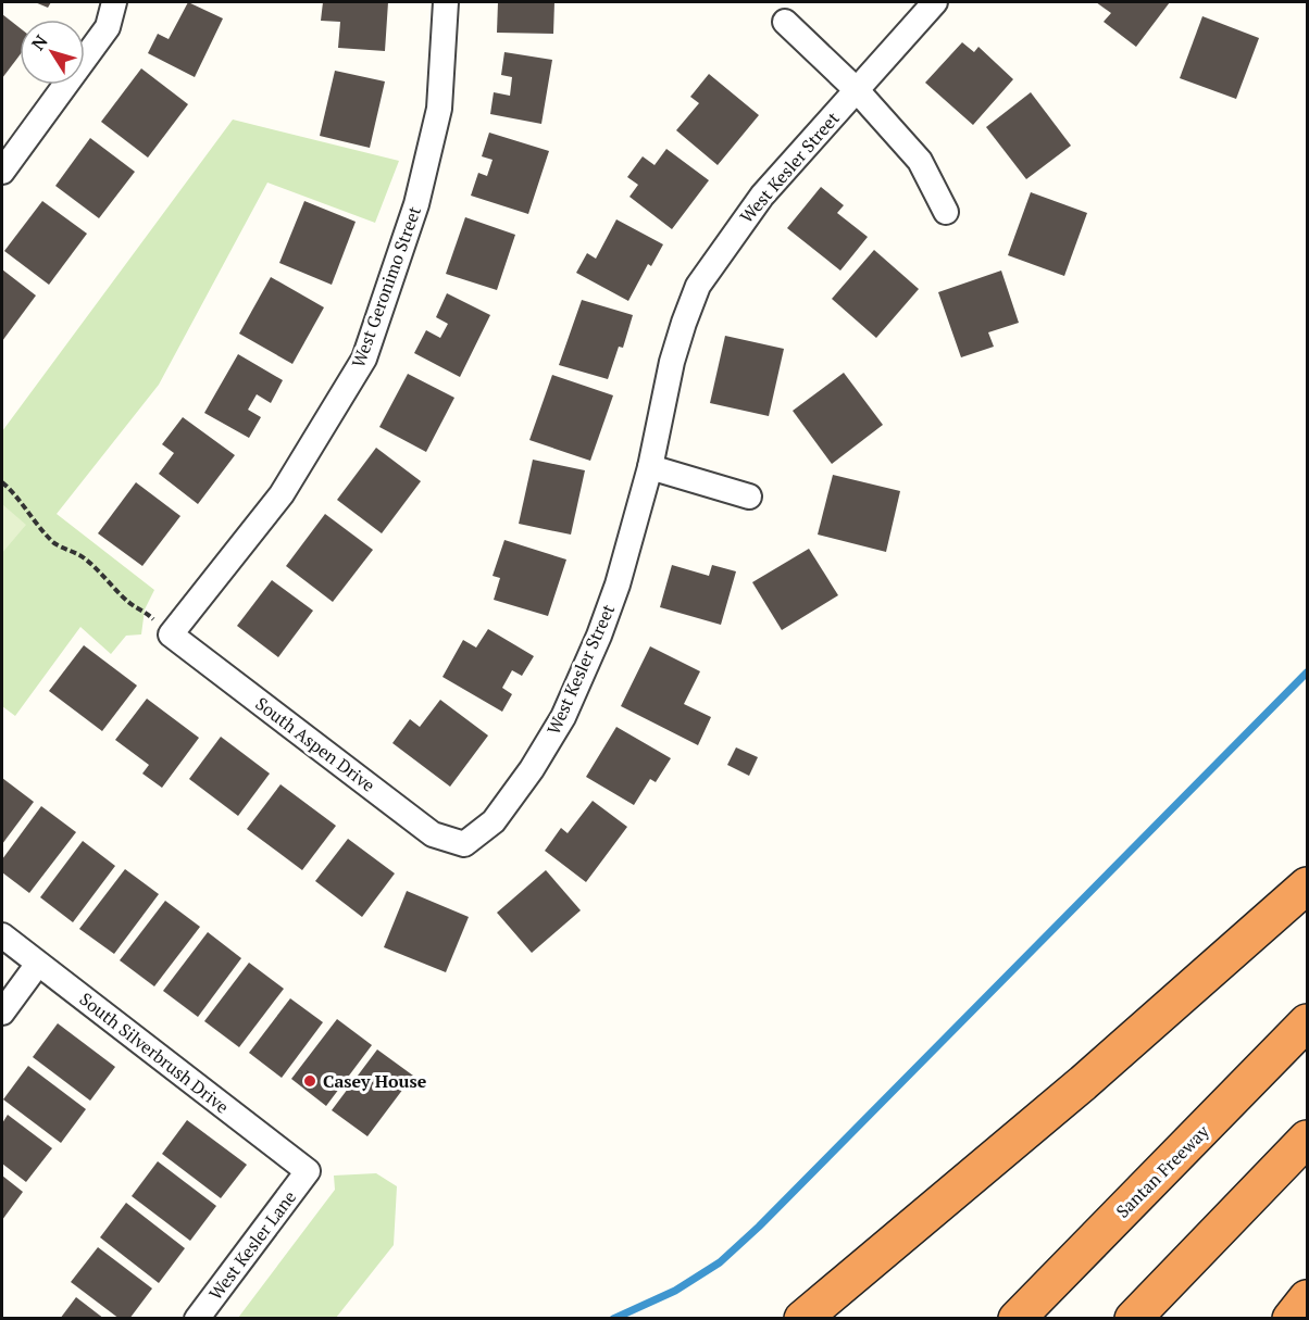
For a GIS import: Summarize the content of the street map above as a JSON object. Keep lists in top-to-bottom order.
{
  "streets": {
    "highway": ["Santan Freeway"],
    "street": [
      "West Kesler Street",
      "West Geronimo Street",
      "South Aspen Drive",
      "South Silverbrush Drive",
      "West Kesler Lane"
    ]
  },
  "crossings": [
    ["West Kesler Street", "South Aspen Drive"],
    ["West Geronimo Street", "South Aspen Drive"],
    ["South Silverbrush Drive", "West Kesler Lane"]
  ],
  "places": ["Casey House"],
  "north": "top left"
}
